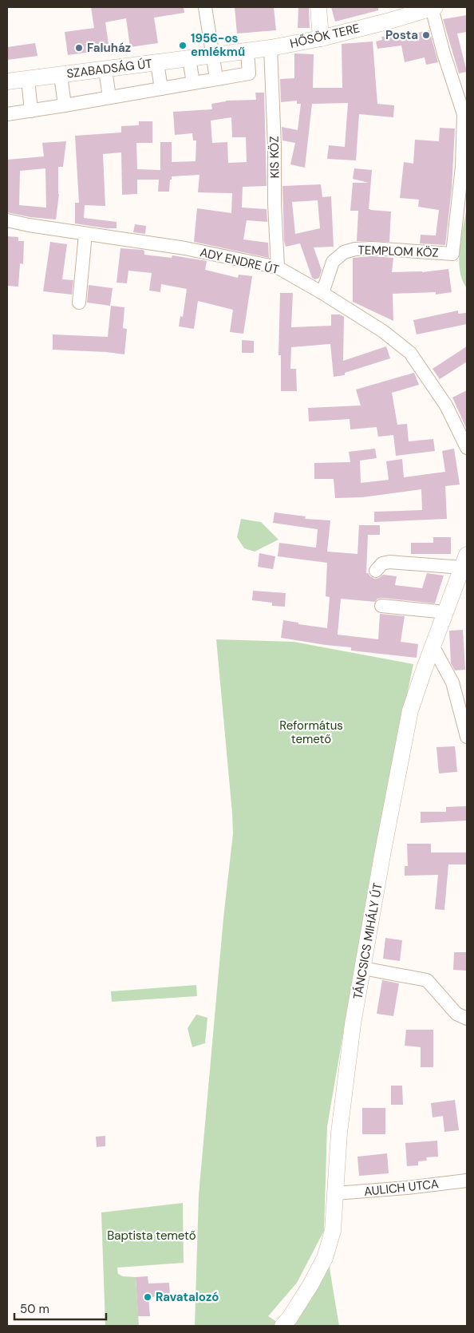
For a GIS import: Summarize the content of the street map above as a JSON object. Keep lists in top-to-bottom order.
{
  "streets": {
    "main road": ["HŐSÖK TERE", "SZABADSÁG ÚT", "TÁNCSICS MIHÁLY ÚT"],
    "street": [
      "KIS KÖZ",
      "TEMPLOM KÖZ",
      "ADY ENDRE ÚT",
      "AULICH UTCA"
    ]
  },
  "crossings": [
    ["HŐSÖK TERE", "SZABADSÁG ÚT"],
    ["HŐSÖK TERE", "KIS KÖZ"],
    ["HŐSÖK TERE", "TEMPLOM KÖZ"],
    ["KIS KÖZ", "ADY ENDRE ÚT"],
    ["TEMPLOM KÖZ", "ADY ENDRE ÚT"],
    ["TÁNCSICS MIHÁLY ÚT", "AULICH UTCA"]
  ],
  "parks": ["Református temető", "Baptista temető"],
  "places": [
    "Posta",
    "1956-os emlékmű",
    "Faluház",
    "Ravatalozó"
  ],
  "scale_bar": "50 m"
}
